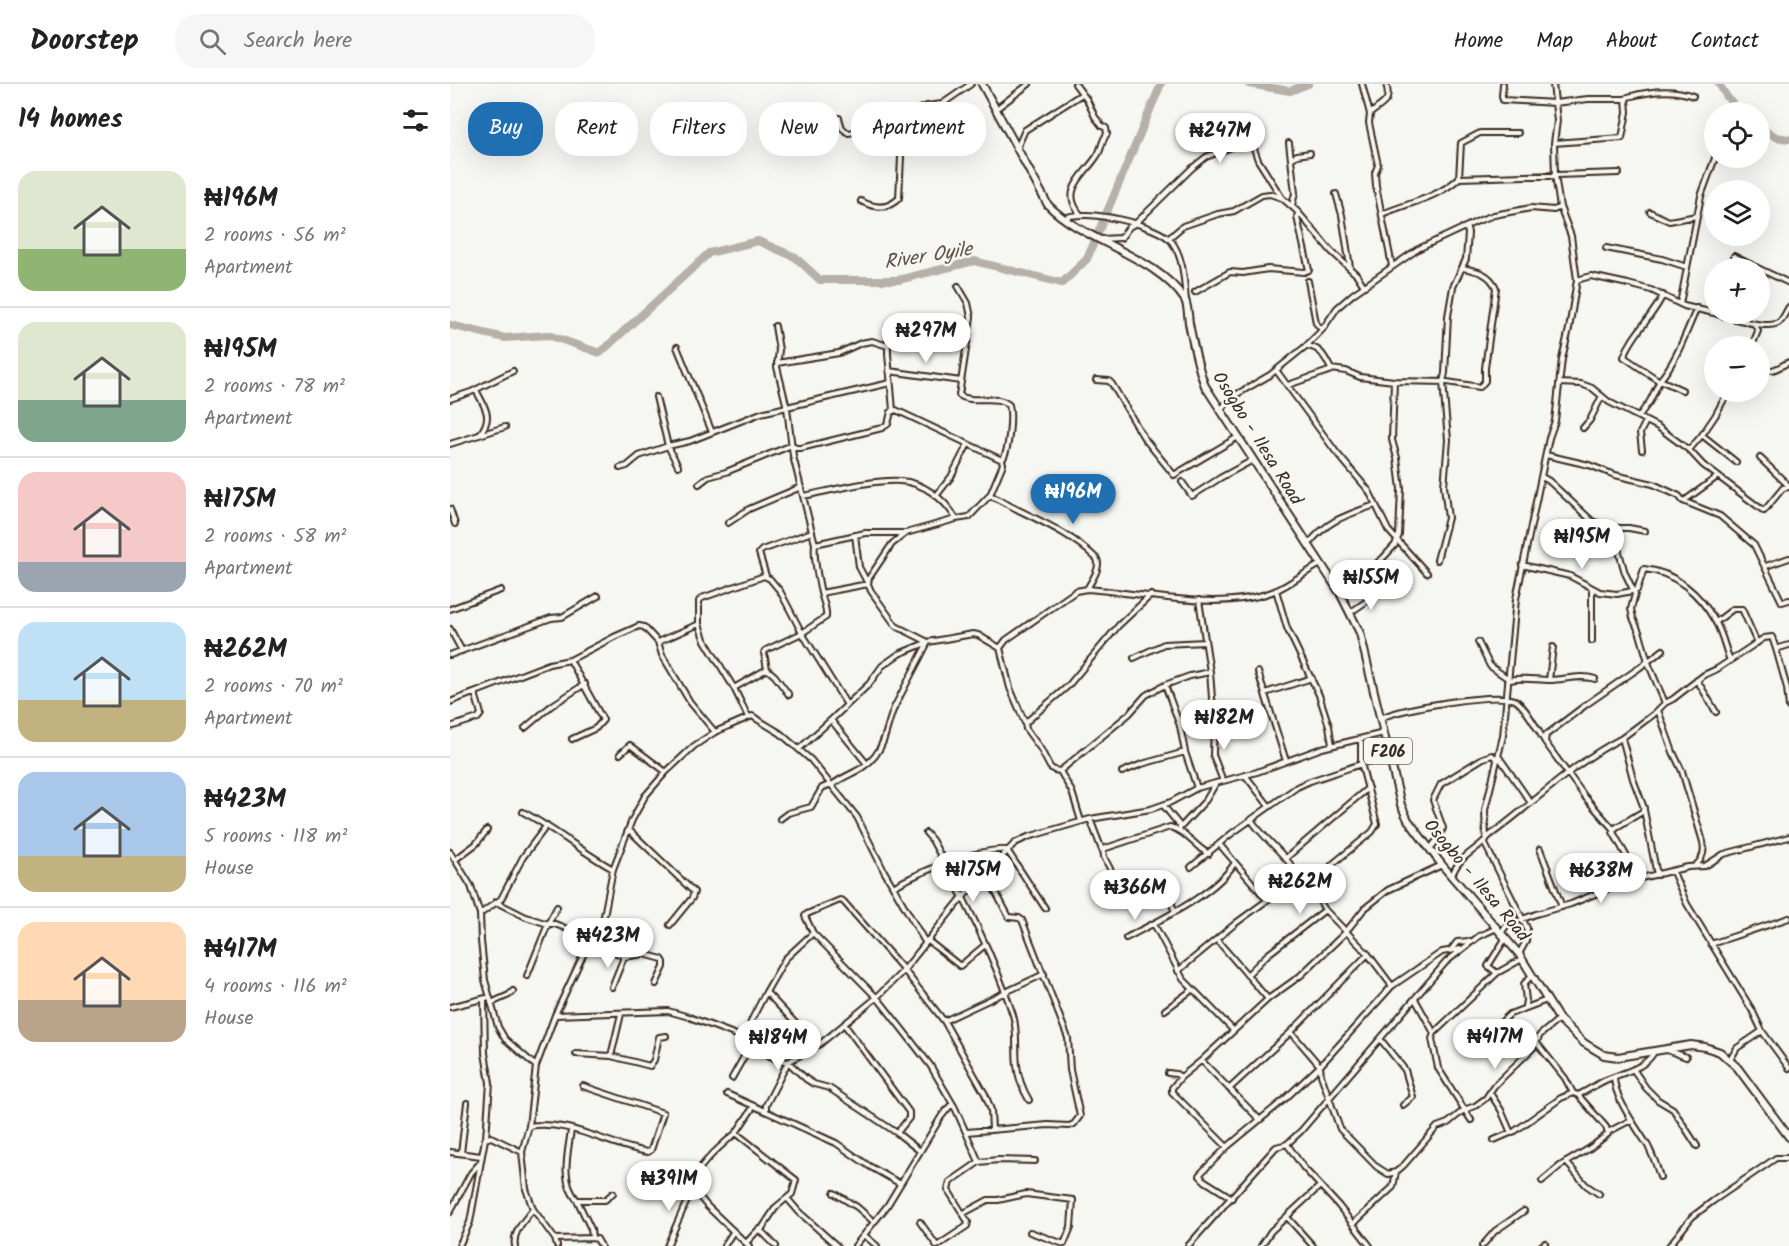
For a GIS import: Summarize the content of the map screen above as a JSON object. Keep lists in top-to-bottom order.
{
  "streets": {
    "main road": ["Osogbo - Ilesa Road", "F206"]
  },
  "water": ["River Oyile"],
  "page": {
    "header": "Doorstep",
    "search": "Search here",
    "nav": [
      "Home",
      "Map",
      "About",
      "Contact"
    ],
    "heading": "14 homes",
    "map_buttons": ["+", "−"],
    "chip": [
      "Buy",
      "Rent",
      "Filters",
      "New",
      "Apartment"
    ],
    "price": [
      "₦247M",
      "₦297M",
      "₦196M",
      "₦195M",
      "₦155M",
      "₦182M",
      "₦175M",
      "₦638M",
      "₦262M",
      "₦366M",
      "₦423M",
      "₦417M",
      "₦184M",
      "₦391M"
    ],
    "list": [
      {
        "name": "₦196M",
        "note": "2 rooms · 56 m² · Apartment"
      },
      {
        "name": "₦195M",
        "note": "2 rooms · 78 m² · Apartment"
      },
      {
        "name": "₦175M",
        "note": "2 rooms · 58 m² · Apartment"
      },
      {
        "name": "₦262M",
        "note": "2 rooms · 70 m² · Apartment"
      },
      {
        "name": "₦423M",
        "note": "5 rooms · 118 m² · House"
      },
      {
        "name": "₦417M",
        "note": "4 rooms · 116 m² · House"
      }
    ]
  }
}
